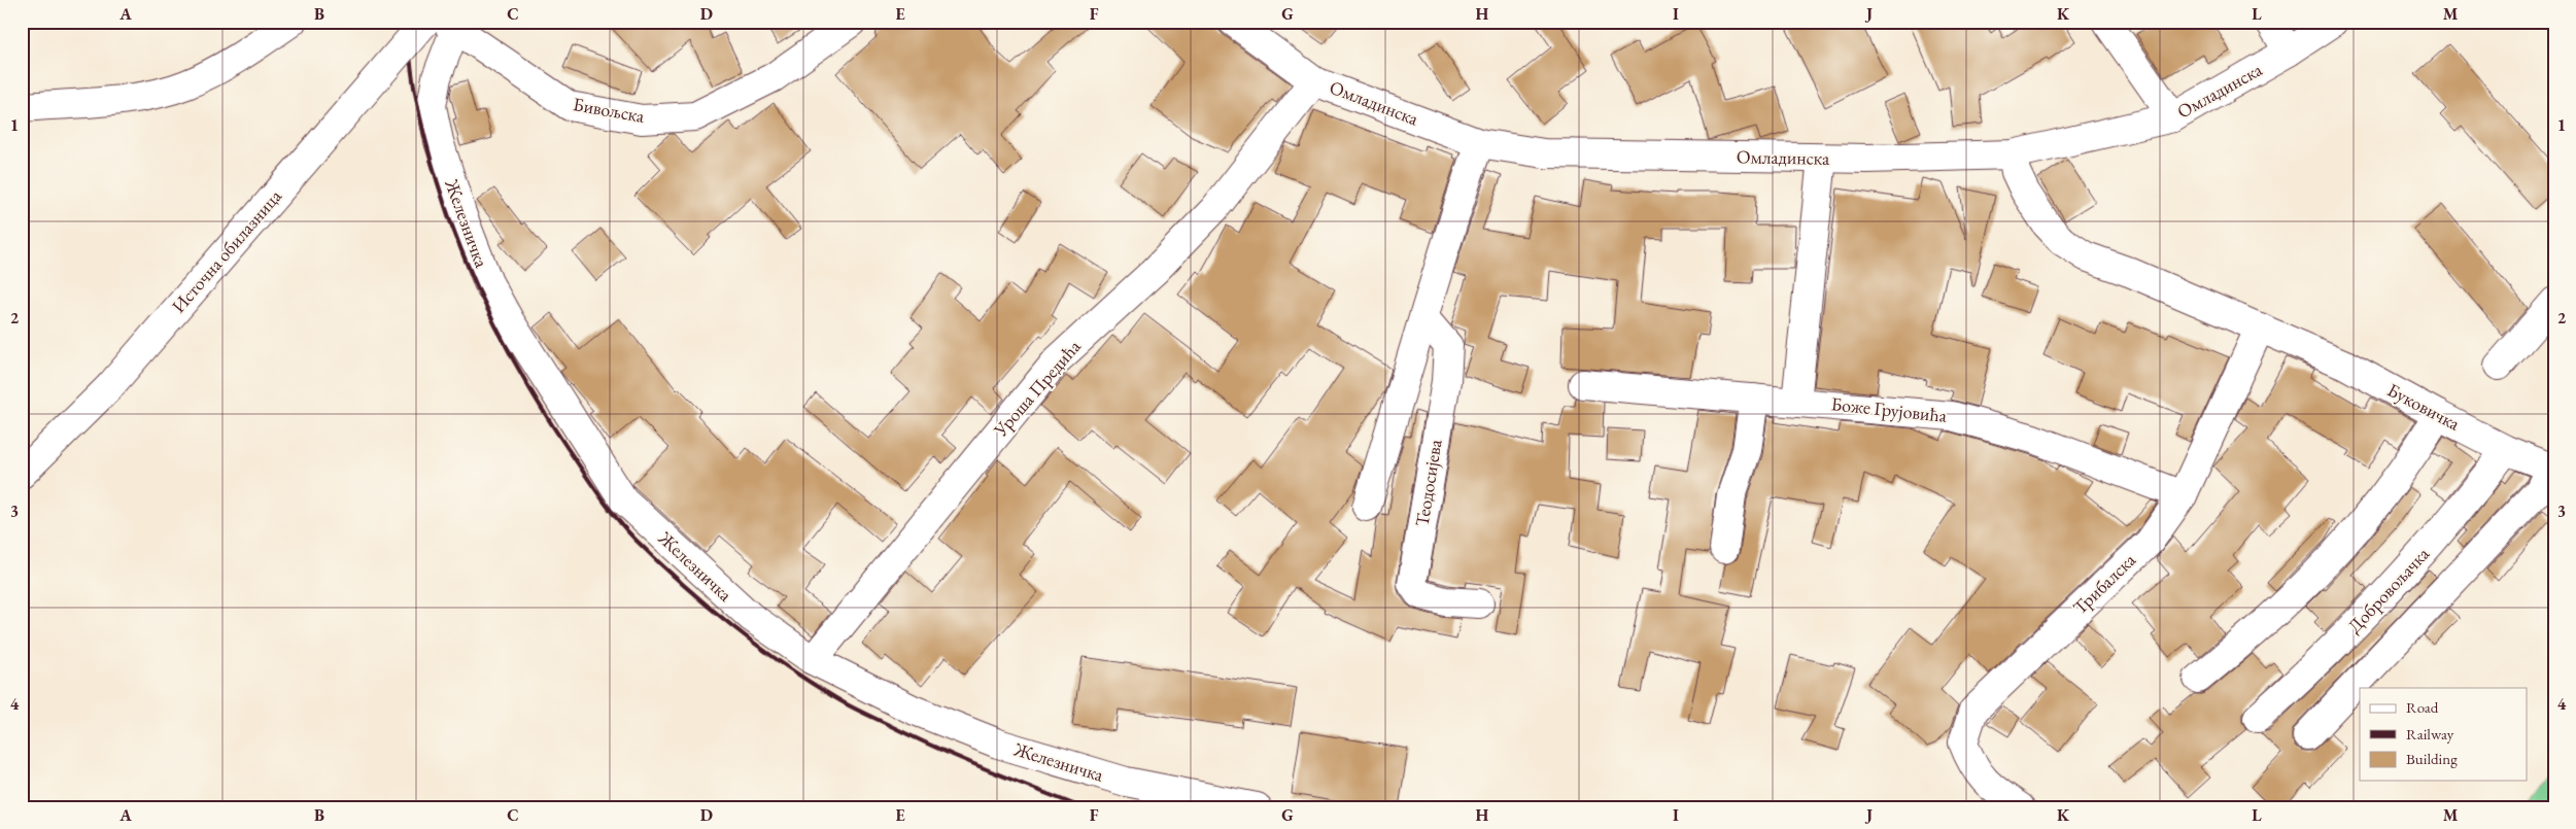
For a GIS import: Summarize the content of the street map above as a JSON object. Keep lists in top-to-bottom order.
{
  "streets": {
    "street": [
      "Омладинска",
      "Бивољска",
      "Железничка",
      "Источна обилазница",
      "Уроша Предића",
      "Буковичка",
      "Боже Грујовића",
      "Теодосијева",
      "Трибалска",
      "Добровољачка"
    ]
  },
  "crossings": [
    ["Омладинска", "Уроша Предића"],
    ["Омладинска", "Буковичка"],
    ["Бивољска", "Железничка"],
    ["Железничка", "Уроша Предића"],
    ["Буковичка", "Трибалска"],
    ["Буковичка", "Добровољачка"],
    ["Боже Грујовића", "Трибалска"]
  ],
  "legend": ["Road", "Railway", "Building"],
  "grid": {
    "columns": [
      "A",
      "B",
      "C",
      "D",
      "E",
      "F",
      "G",
      "H",
      "I",
      "J",
      "K",
      "L",
      "M"
    ],
    "rows": [
      "1",
      "2",
      "3",
      "4"
    ]
  }
}
